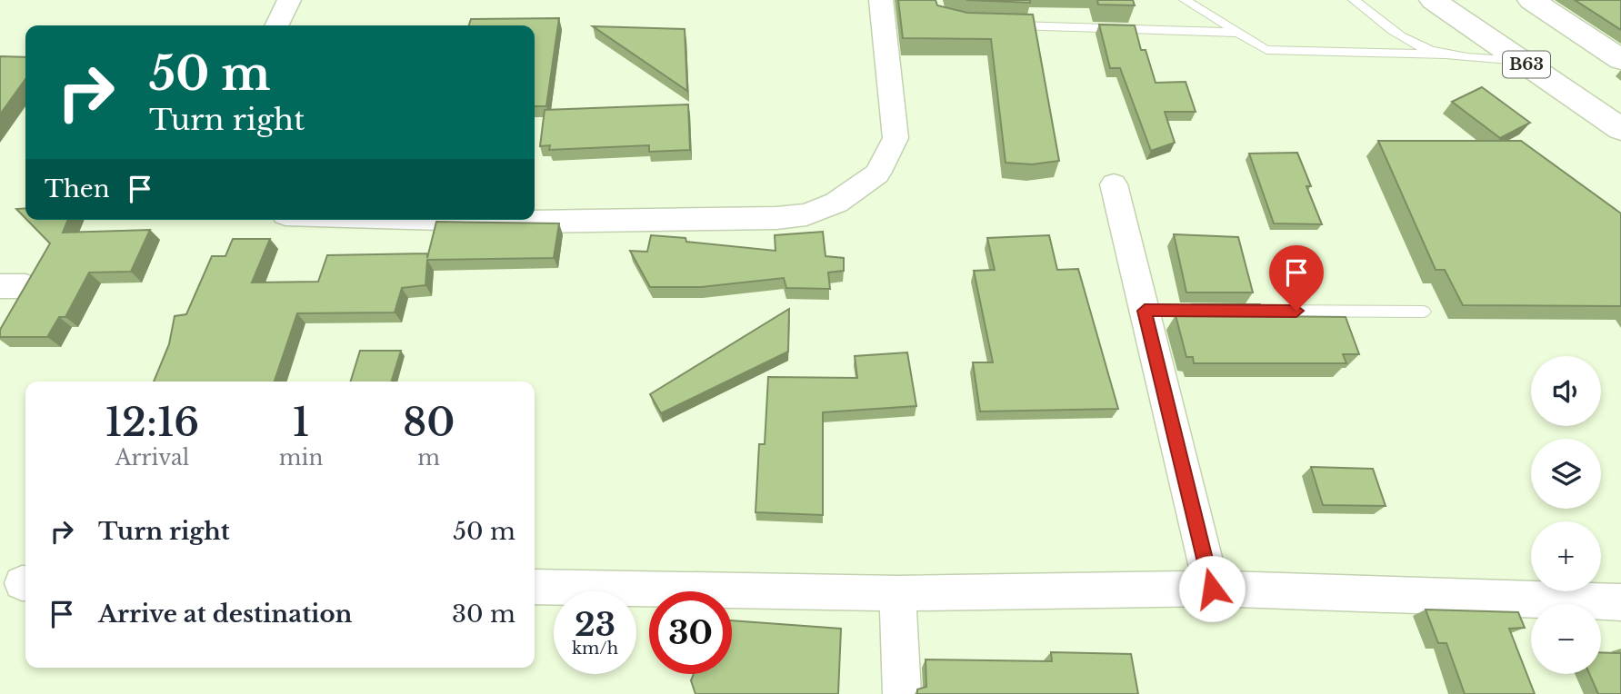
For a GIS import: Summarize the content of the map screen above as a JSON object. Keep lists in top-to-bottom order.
{
  "streets": {
    "highway": ["B63"]
  },
  "page": {
    "turn": ["50 m", "Turn right"],
    "then": "Then",
    "map_buttons": ["+", "−"],
    "eta": [
      "12:16",
      "Arrival",
      "1",
      "min",
      "80",
      "m"
    ],
    "list": [
      {
        "name": "Turn right",
        "value": "50 m"
      },
      {
        "name": "Arrive at destination",
        "value": "30 m"
      }
    ],
    "speed": "23 km/h",
    "limit": "30"
  }
}
